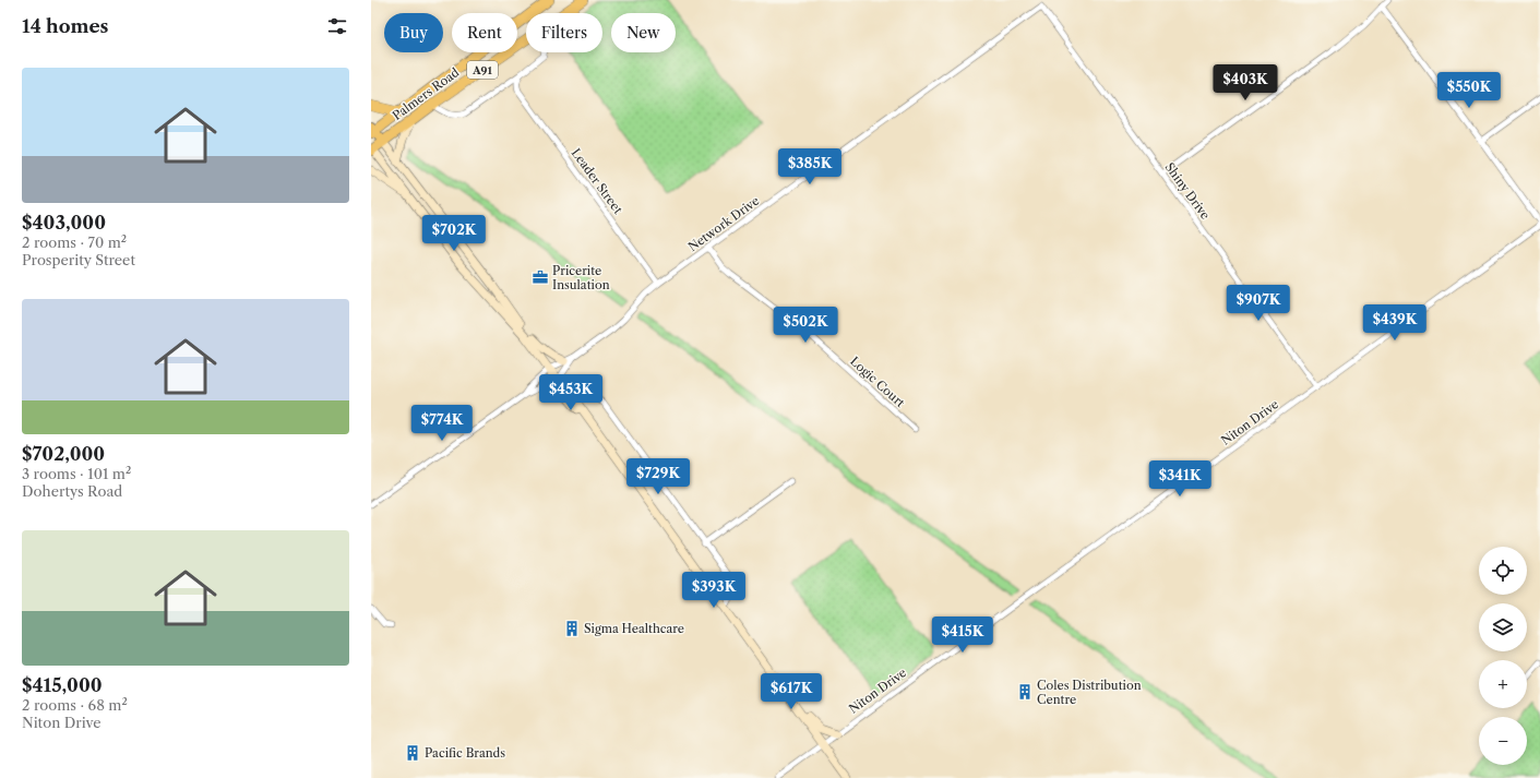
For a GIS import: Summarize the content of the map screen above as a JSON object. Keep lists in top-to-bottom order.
{
  "streets": {
    "highway": ["A91", "Palmers Road"],
    "street": [
      "Leader Street",
      "Shiny Drive",
      "Network Drive",
      "Logic Court",
      "Niton Drive"
    ]
  },
  "crossings": [
    ["Leader Street", "Network Drive"],
    ["Shiny Drive", "Network Drive"],
    ["Shiny Drive", "Niton Drive"],
    ["Network Drive", "Logic Court"]
  ],
  "places": {
    "office": ["Pricerite Insulation"],
    "building": ["Sigma Healthcare", "Coles Distribution Centre", "Pacific Brands"]
  },
  "page": {
    "heading": "14 homes",
    "chip": [
      "Buy",
      "Rent",
      "Filters",
      "New"
    ],
    "list": [
      {
        "name": "$403,000",
        "note": "2 rooms · 70 m² · Prosperity Street"
      },
      {
        "name": "$702,000",
        "note": "3 rooms · 101 m² · Dohertys Road"
      },
      {
        "name": "$415,000",
        "note": "2 rooms · 68 m² · Niton Drive"
      }
    ],
    "price": [
      "$403K",
      "$550K",
      "$385K",
      "$702K",
      "$907K",
      "$439K",
      "$502K",
      "$453K",
      "$774K",
      "$729K",
      "$341K",
      "$393K",
      "$415K",
      "$617K"
    ],
    "map_buttons": ["+", "−"]
  }
}
